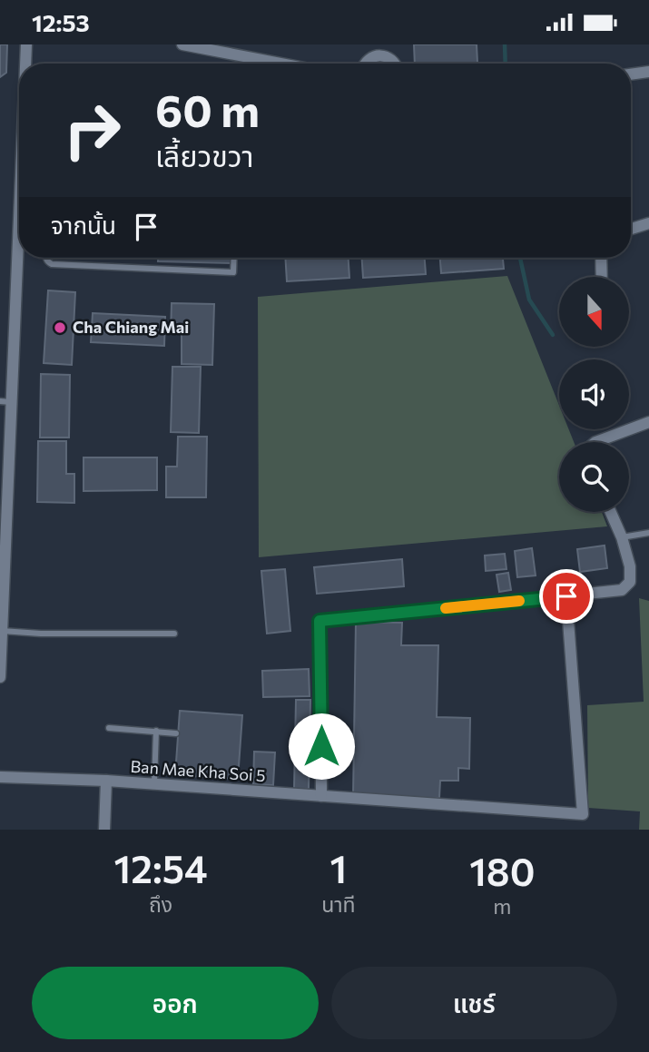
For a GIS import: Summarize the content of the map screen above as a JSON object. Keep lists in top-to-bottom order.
{
  "streets": {
    "street": ["Ban Mae Kha Soi 5"]
  },
  "places": ["Cha Chiang Mai"],
  "north": "bottom",
  "page": {
    "status": "12:53",
    "turn": ["60 m", "เลี้ยวขวา"],
    "then": "จากนั้น",
    "eta": [
      "12:54",
      "ถึง",
      "1",
      "นาที",
      "180",
      "m"
    ],
    "buttons": ["ออก", "แชร์"]
  }
}
